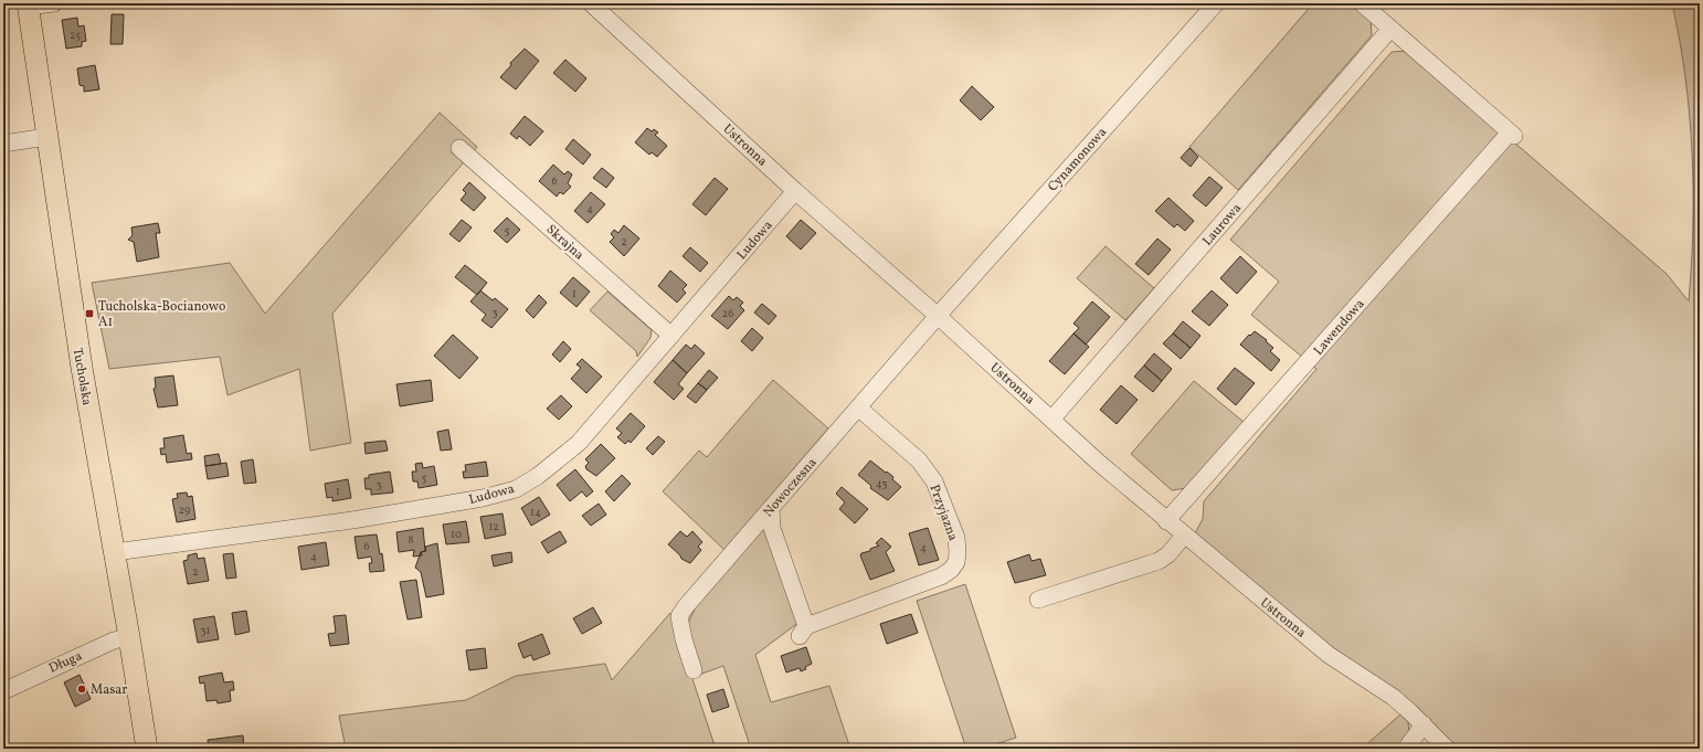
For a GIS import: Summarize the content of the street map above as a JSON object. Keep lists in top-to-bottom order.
{
  "streets": {
    "main road": ["Tucholska"],
    "street": [
      "Ustronna",
      "Cynamonowa",
      "Laurowa",
      "Ludowa",
      "Skrajna",
      "Lawendowa",
      "Nowoczesna",
      "Przyjazna",
      "Długa"
    ]
  },
  "crossings": [
    ["Ustronna", "Cynamonowa"],
    ["Ustronna", "Laurowa"],
    ["Ustronna", "Ludowa"],
    ["Ustronna", "Lawendowa"],
    ["Ustronna", "Nowoczesna"],
    ["Cynamonowa", "Nowoczesna"],
    ["Laurowa", "Lawendowa"],
    ["Ludowa", "Skrajna"],
    ["Ludowa", "Tucholska"],
    ["Tucholska", "Długa"],
    ["Nowoczesna", "Przyjazna"]
  ],
  "places": {
    "transit": ["Tucholska-Bocianowo A1"],
    "other": ["Masar"]
  },
  "house_numbers": [
    "25",
    "6",
    "4",
    "5",
    "2",
    "1",
    "3",
    "26",
    "5",
    "43",
    "3",
    "1",
    "29",
    "14",
    "12",
    "10",
    "8",
    "6",
    "4",
    "4",
    "2",
    "31"
  ]
}
